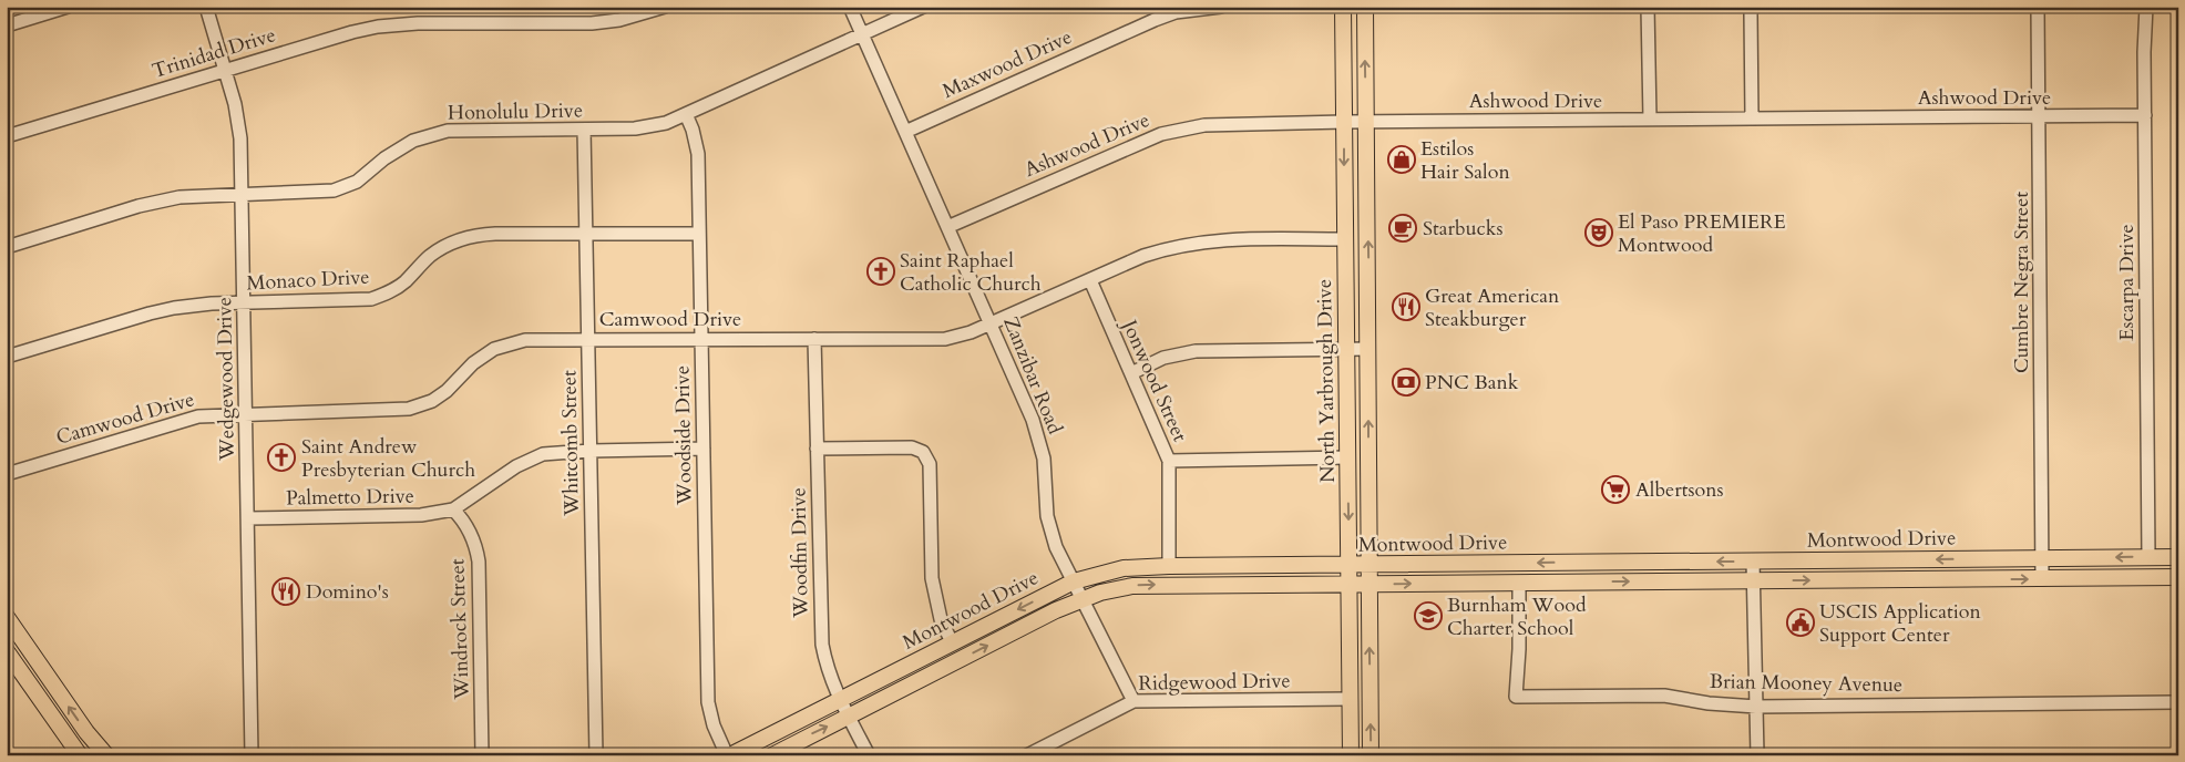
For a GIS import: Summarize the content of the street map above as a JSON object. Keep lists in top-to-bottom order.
{
  "streets": {
    "main road": ["North Yarbrough Drive", "Montwood Drive"],
    "street": [
      "Trinidad Drive",
      "Maxwood Drive",
      "Ashwood Drive",
      "Honolulu Drive",
      "Monaco Drive",
      "Cumbre Negra Street",
      "Escarpa Drive",
      "Camwood Drive",
      "Zanzibar Road",
      "Wedgewood Drive",
      "Jonwood Street",
      "Woodside Drive",
      "Whitcomb Street",
      "Palmetto Drive",
      "Woodfin Drive",
      "Windrock Street",
      "Ridgewood Drive",
      "Brian Mooney Avenue"
    ]
  },
  "crossings": [
    ["Trinidad Drive", "Wedgewood Drive"],
    ["Maxwood Drive", "Zanzibar Road"],
    ["Ashwood Drive", "Cumbre Negra Street"],
    ["Ashwood Drive", "Escarpa Drive"],
    ["Ashwood Drive", "Zanzibar Road"],
    ["Ashwood Drive", "North Yarbrough Drive"],
    ["Honolulu Drive", "Zanzibar Road"],
    ["Honolulu Drive", "Wedgewood Drive"],
    ["Honolulu Drive", "Woodside Drive"],
    ["Honolulu Drive", "Whitcomb Street"],
    ["Monaco Drive", "Wedgewood Drive"],
    ["Monaco Drive", "Woodside Drive"],
    ["Monaco Drive", "Whitcomb Street"],
    ["Cumbre Negra Street", "Montwood Drive"],
    ["Escarpa Drive", "Montwood Drive"],
    ["Camwood Drive", "Zanzibar Road"],
    ["Camwood Drive", "Wedgewood Drive"],
    ["Camwood Drive", "Jonwood Street"],
    ["Camwood Drive", "North Yarbrough Drive"],
    ["Camwood Drive", "Woodside Drive"],
    ["Camwood Drive", "Whitcomb Street"],
    ["Camwood Drive", "Woodfin Drive"],
    ["Zanzibar Road", "Montwood Drive"],
    ["Zanzibar Road", "Ridgewood Drive"],
    ["Wedgewood Drive", "Palmetto Drive"],
    ["Jonwood Street", "Montwood Drive"],
    ["North Yarbrough Drive", "Montwood Drive"],
    ["North Yarbrough Drive", "Ridgewood Drive"],
    ["Woodside Drive", "Palmetto Drive"],
    ["Woodside Drive", "Montwood Drive"],
    ["Whitcomb Street", "Palmetto Drive"],
    ["Palmetto Drive", "Windrock Street"],
    ["Montwood Drive", "Woodfin Drive"],
    ["Montwood Drive", "Brian Mooney Avenue"]
  ],
  "places": {
    "shop": ["Estilos Hair Salon"],
    "cafe": ["Starbucks"],
    "theatre": ["El Paso PREMIERE Montwood"],
    "church": ["Saint Raphael Catholic Church", "Saint Andrew Presbyterian Church"],
    "restaurant": ["Great American Steakburger", "Domino's"],
    "bank": ["PNC Bank"],
    "supermarket": ["Albertsons"],
    "school or university": ["Burnham Wood Charter School"],
    "public building": ["USCIS Application Support Center"]
  }
}
